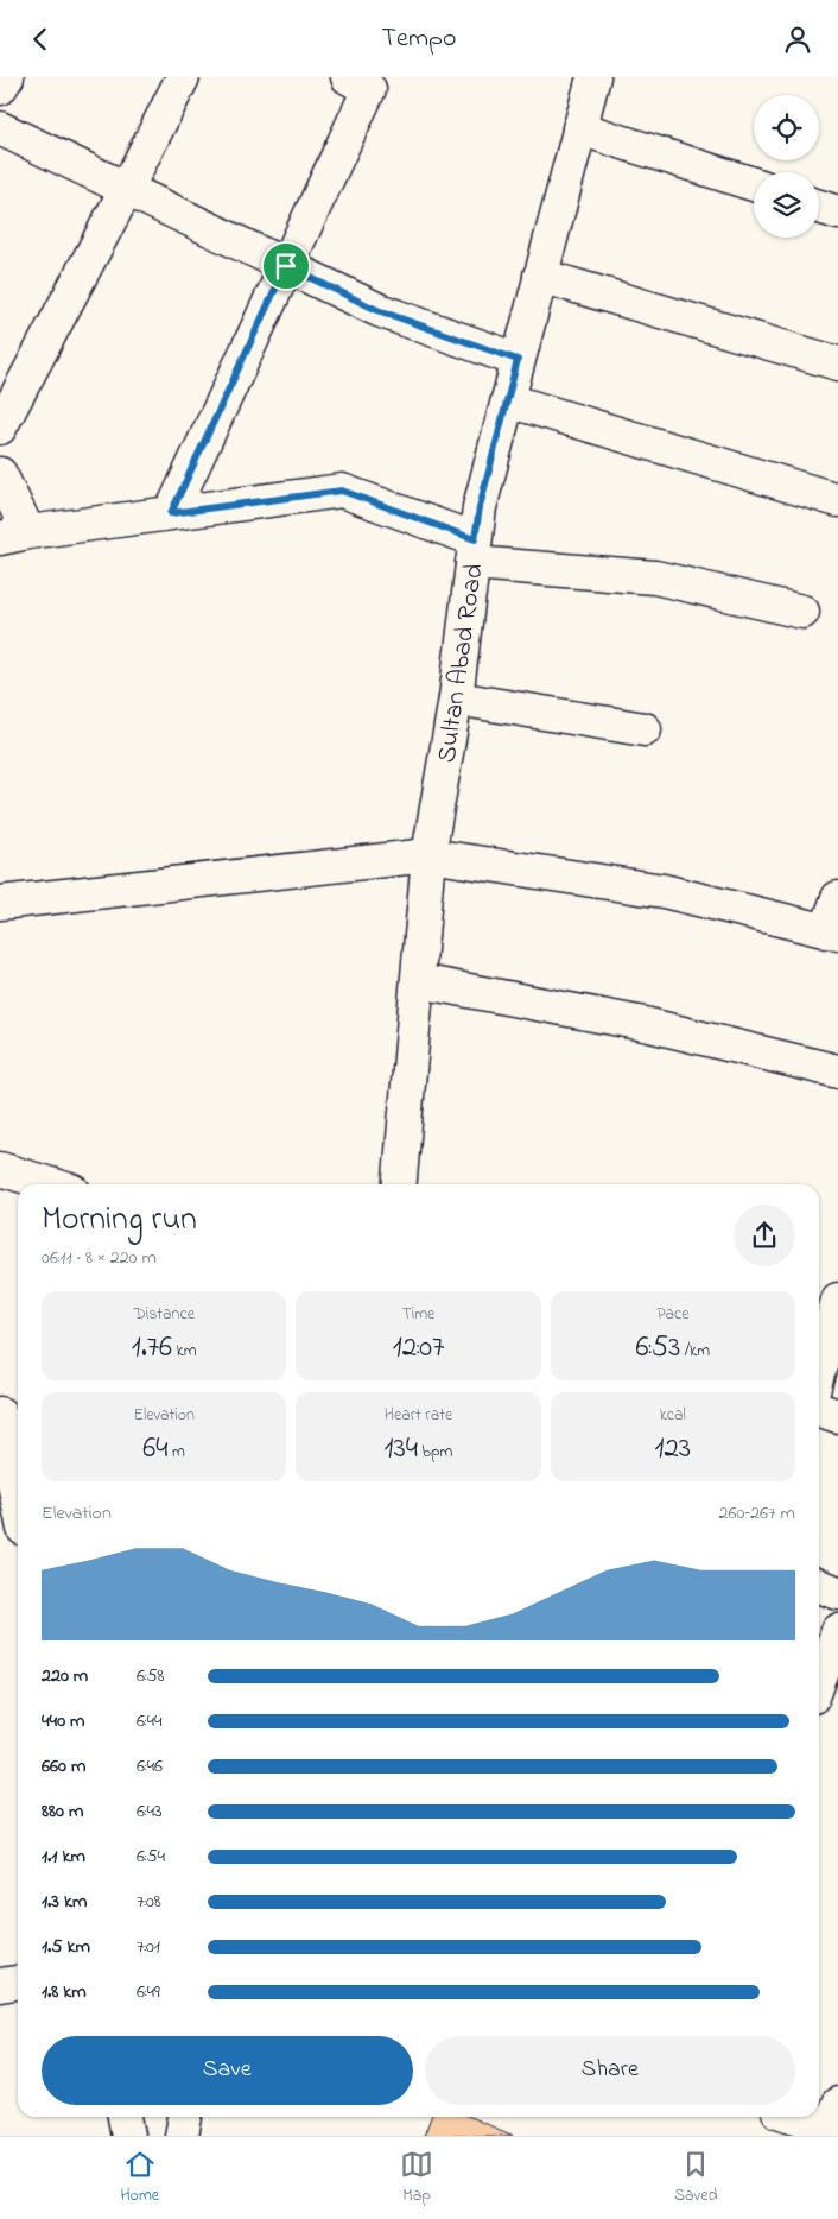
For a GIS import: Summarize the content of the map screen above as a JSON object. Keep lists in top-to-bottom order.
{
  "streets": {
    "street": ["Sultan Abad Road"]
  },
  "page": {
    "header": "Tempo",
    "heading": ["Morning run", "06:11 · 8 × 220 m"],
    "stats": [
      ["Distance", "1.76 km"],
      ["Time", "12:07"],
      ["Pace", "6:53 /km"],
      ["Elevation", "64 m"],
      ["Heart rate", "134 bpm"],
      ["kcal", "123"]
    ],
    "chart": ["Elevation", "260–267 m"],
    "list": [
      {
        "name": "220 m",
        "note": "6:58"
      },
      {
        "name": "440 m",
        "note": "6:44"
      },
      {
        "name": "660 m",
        "note": "6:46"
      },
      {
        "name": "880 m",
        "note": "6:43"
      },
      {
        "name": "1.1 km",
        "note": "6:54"
      },
      {
        "name": "1.3 km",
        "note": "7:08"
      },
      {
        "name": "1.5 km",
        "note": "7:01"
      },
      {
        "name": "1.8 km",
        "note": "6:49"
      }
    ],
    "buttons": ["Save", "Share"],
    "tabs": ["Home", "Map", "Saved"]
  }
}
